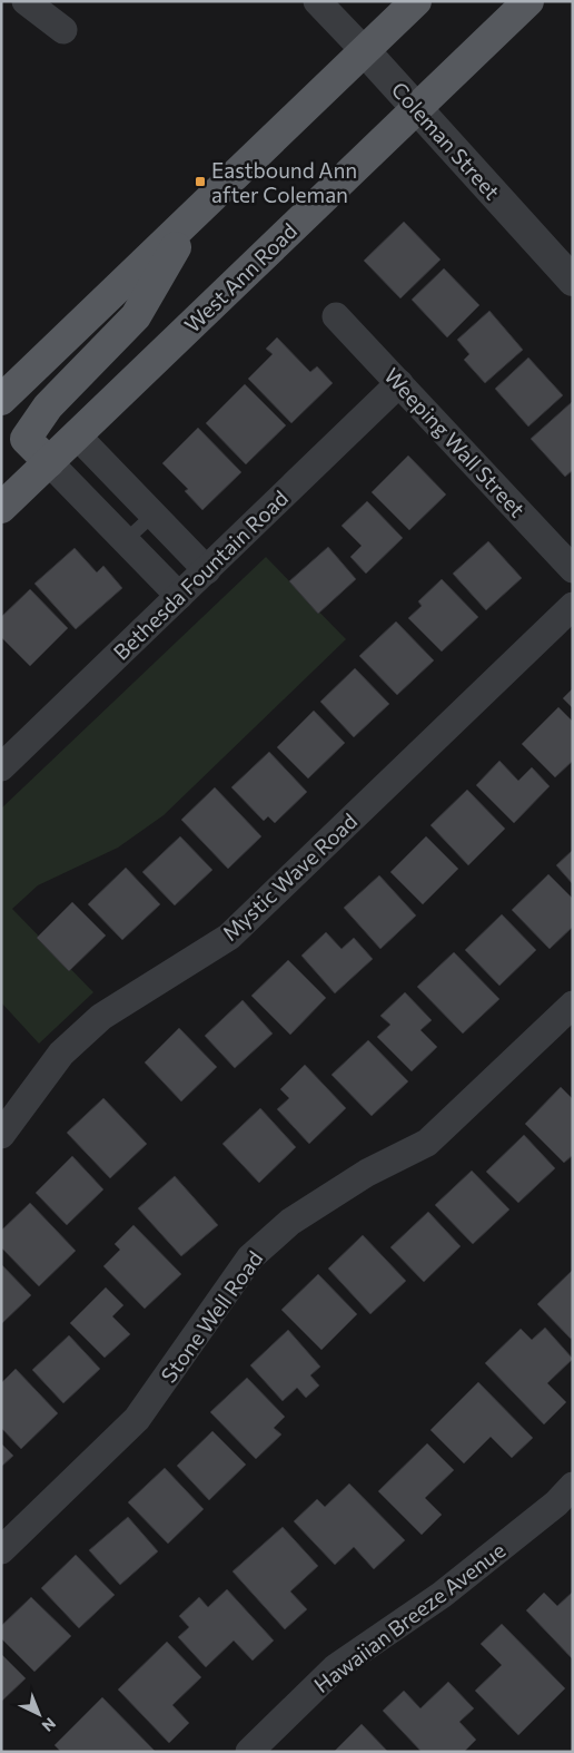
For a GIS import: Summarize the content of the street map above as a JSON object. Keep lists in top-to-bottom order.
{
  "streets": {
    "main road": ["West Ann Road"],
    "street": [
      "Coleman Street",
      "Weeping Wall Street",
      "Bethesda Fountain Road",
      "Mystic Wave Road",
      "Stone Well Road",
      "Hawaiian Breeze Avenue"
    ]
  },
  "crossings": [
    ["Coleman Street", "West Ann Road"],
    ["Weeping Wall Street", "Bethesda Fountain Road"]
  ],
  "places": {
    "transit": ["Eastbound Ann after Coleman"]
  },
  "north": "bottom right"
}
